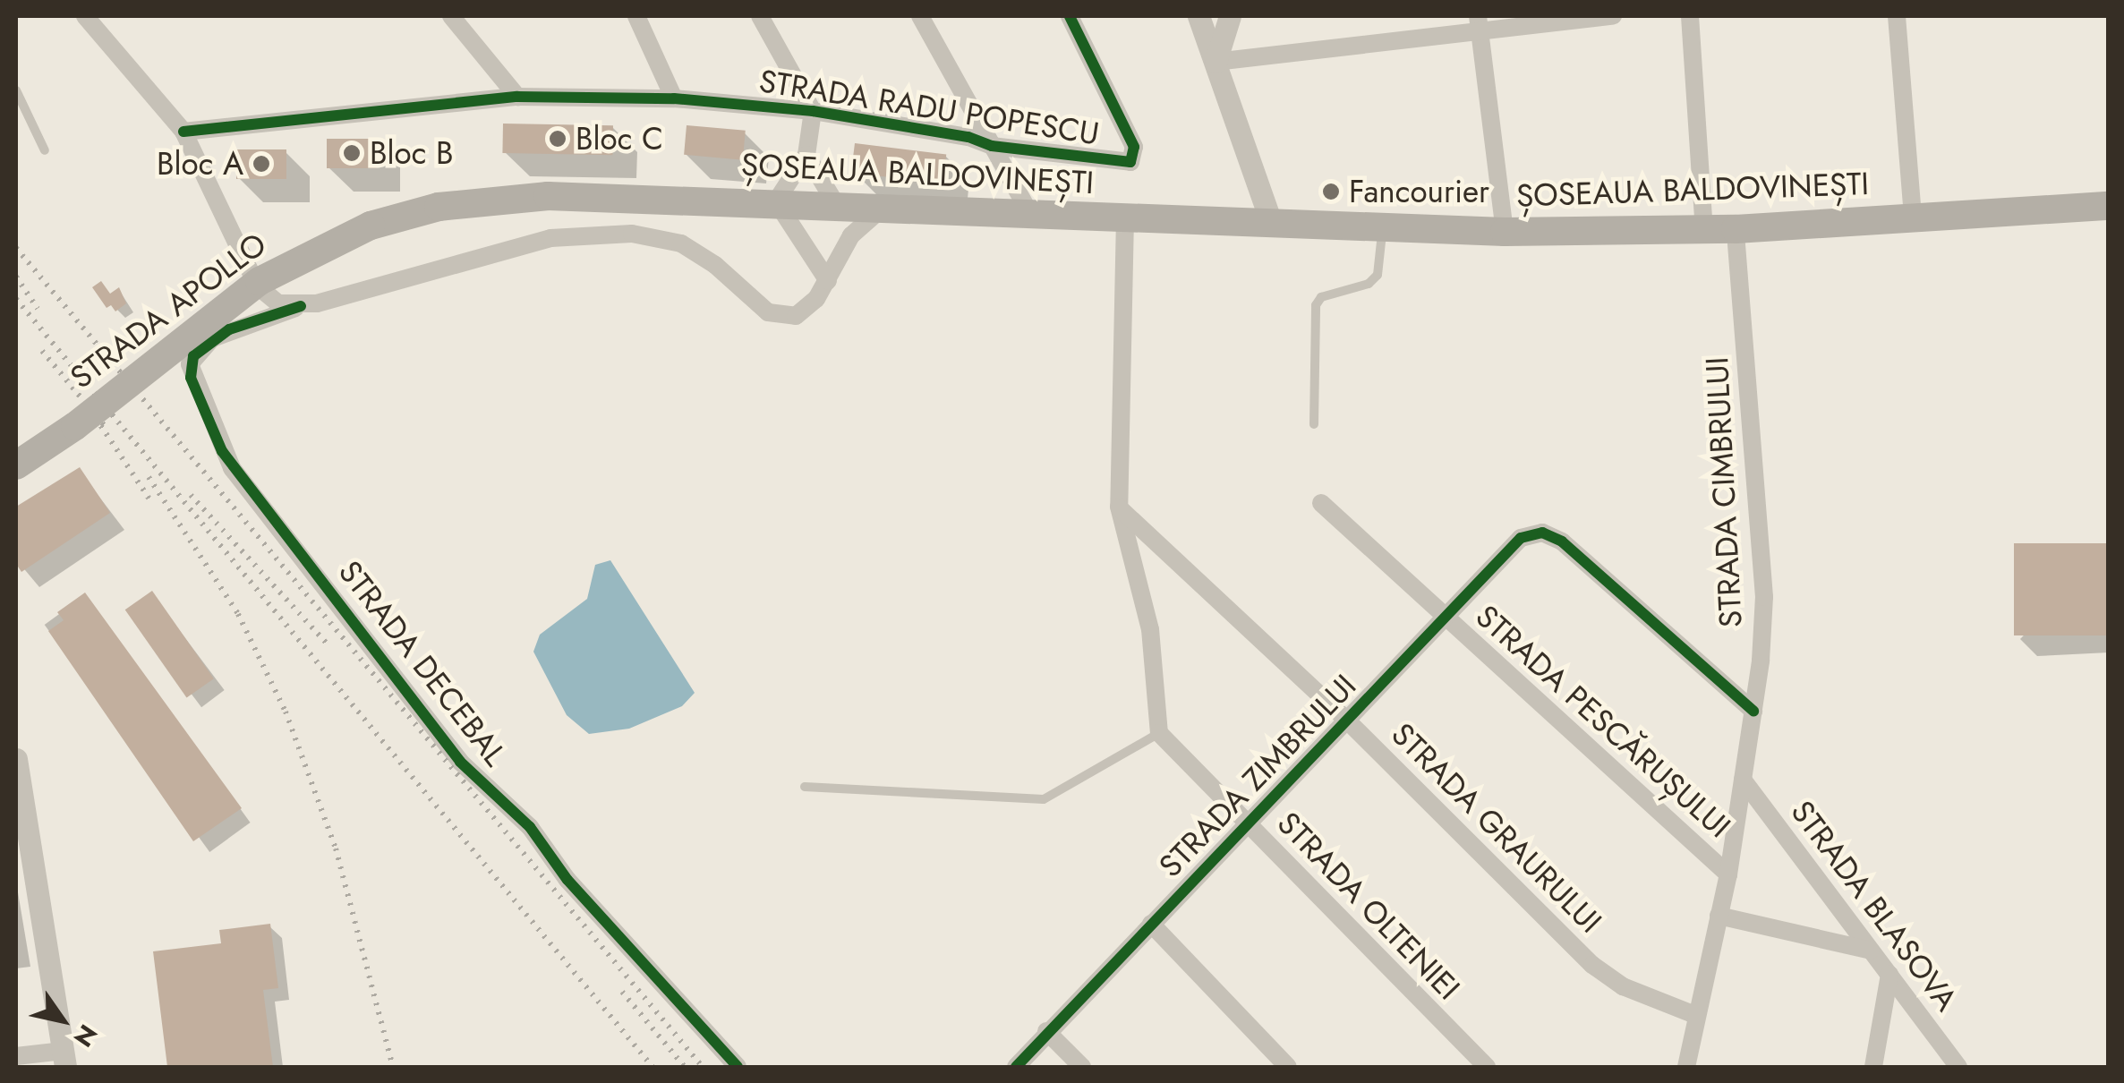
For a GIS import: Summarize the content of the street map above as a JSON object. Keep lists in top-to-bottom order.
{
  "streets": {
    "main road": ["ȘOSEAUA BALDOVINEȘTI", "STRADA APOLLO"],
    "street": [
      "STRADA RADU POPESCU",
      "STRADA CIMBRULUI",
      "STRADA DECEBAL",
      "STRADA PESCĂRUȘULUI",
      "STRADA ZIMBRULUI",
      "STRADA GRAURULUI",
      "STRADA OLTENIEI",
      "STRADA BLASOVA"
    ]
  },
  "crossings": [
    ["ȘOSEAUA BALDOVINEȘTI", "STRADA APOLLO"],
    ["ȘOSEAUA BALDOVINEȘTI", "STRADA CIMBRULUI"],
    ["ȘOSEAUA BALDOVINEȘTI", "STRADA DECEBAL"],
    ["STRADA CIMBRULUI", "STRADA PESCĂRUȘULUI"],
    ["STRADA CIMBRULUI", "STRADA ZIMBRULUI"],
    ["STRADA CIMBRULUI", "STRADA GRAURULUI"],
    ["STRADA CIMBRULUI", "STRADA BLASOVA"],
    ["STRADA PESCĂRUȘULUI", "STRADA ZIMBRULUI"],
    ["STRADA ZIMBRULUI", "STRADA GRAURULUI"],
    ["STRADA ZIMBRULUI", "STRADA OLTENIEI"]
  ],
  "places": [
    "Bloc C",
    "Bloc B",
    "Bloc A",
    "Fancourier"
  ],
  "north": "bottom right"
}
